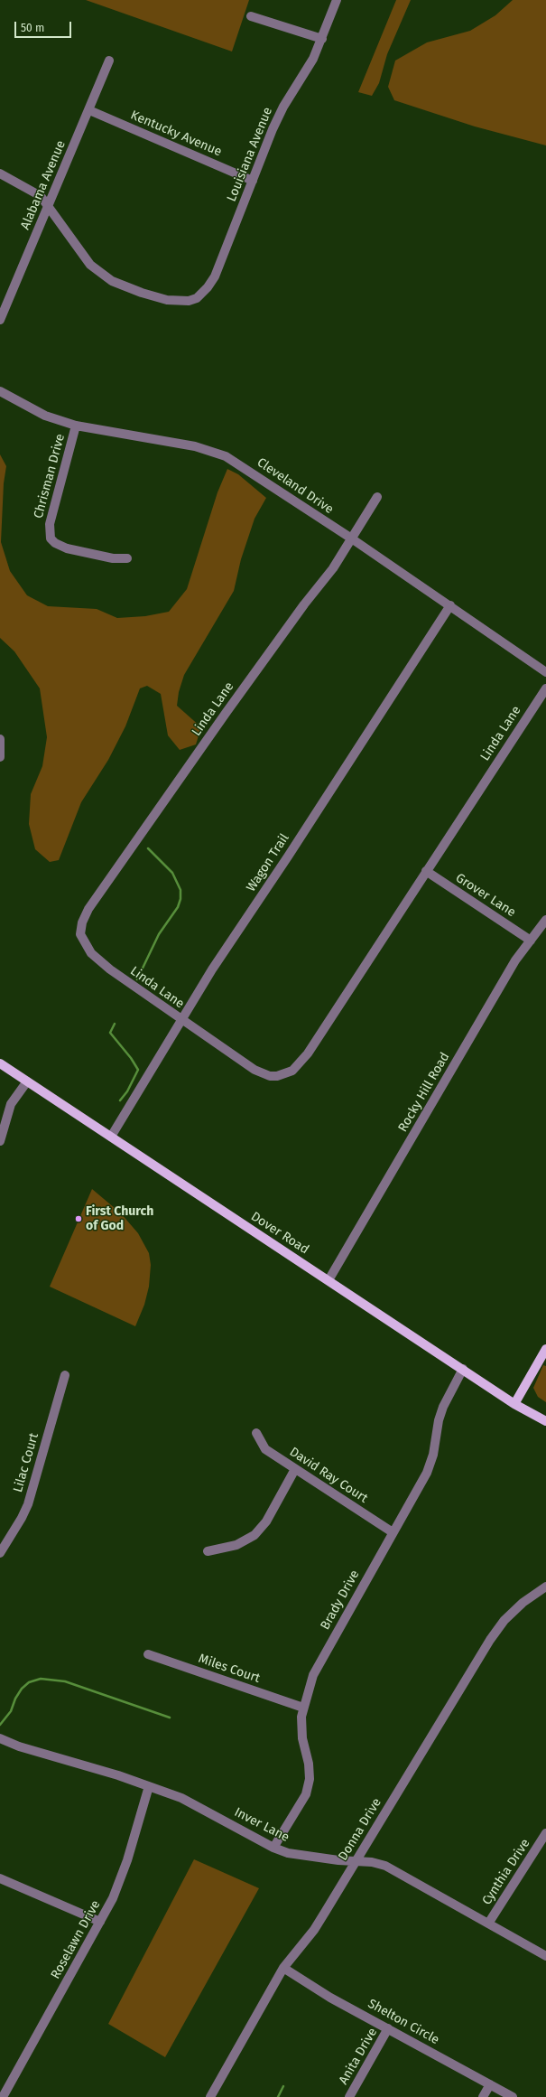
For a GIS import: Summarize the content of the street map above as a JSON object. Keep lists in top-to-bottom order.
{
  "streets": {
    "main road": ["Dover Road"],
    "street": [
      "Kentucky Avenue",
      "Louisiana Avenue",
      "Alabama Avenue",
      "Chrisman Drive",
      "Cleveland Drive",
      "Linda Lane",
      "Wagon Trail",
      "Grover Lane",
      "Rocky Hill Road",
      "Lilac Court",
      "David Ray Court",
      "Brady Drive",
      "Miles Court",
      "Inver Lane",
      "Donna Drive",
      "Cynthia Drive",
      "Roselawn Drive",
      "Shelton Circle",
      "Anita Drive"
    ]
  },
  "crossings": [
    ["Kentucky Avenue", "Louisiana Avenue"],
    ["Kentucky Avenue", "Alabama Avenue"],
    ["Louisiana Avenue", "Alabama Avenue"],
    ["Chrisman Drive", "Cleveland Drive"],
    ["Cleveland Drive", "Linda Lane"],
    ["Cleveland Drive", "Wagon Trail"],
    ["Linda Lane", "Wagon Trail"],
    ["Linda Lane", "Grover Lane"],
    ["Wagon Trail", "Dover Road"],
    ["Grover Lane", "Rocky Hill Road"],
    ["Rocky Hill Road", "Dover Road"],
    ["Dover Road", "Brady Drive"],
    ["David Ray Court", "Brady Drive"],
    ["Brady Drive", "Miles Court"],
    ["Brady Drive", "Inver Lane"],
    ["Inver Lane", "Donna Drive"],
    ["Inver Lane", "Cynthia Drive"],
    ["Inver Lane", "Roselawn Drive"],
    ["Donna Drive", "Shelton Circle"],
    ["Shelton Circle", "Anita Drive"]
  ],
  "places": ["First Church of God"],
  "scale_bar": "50 m"
}
